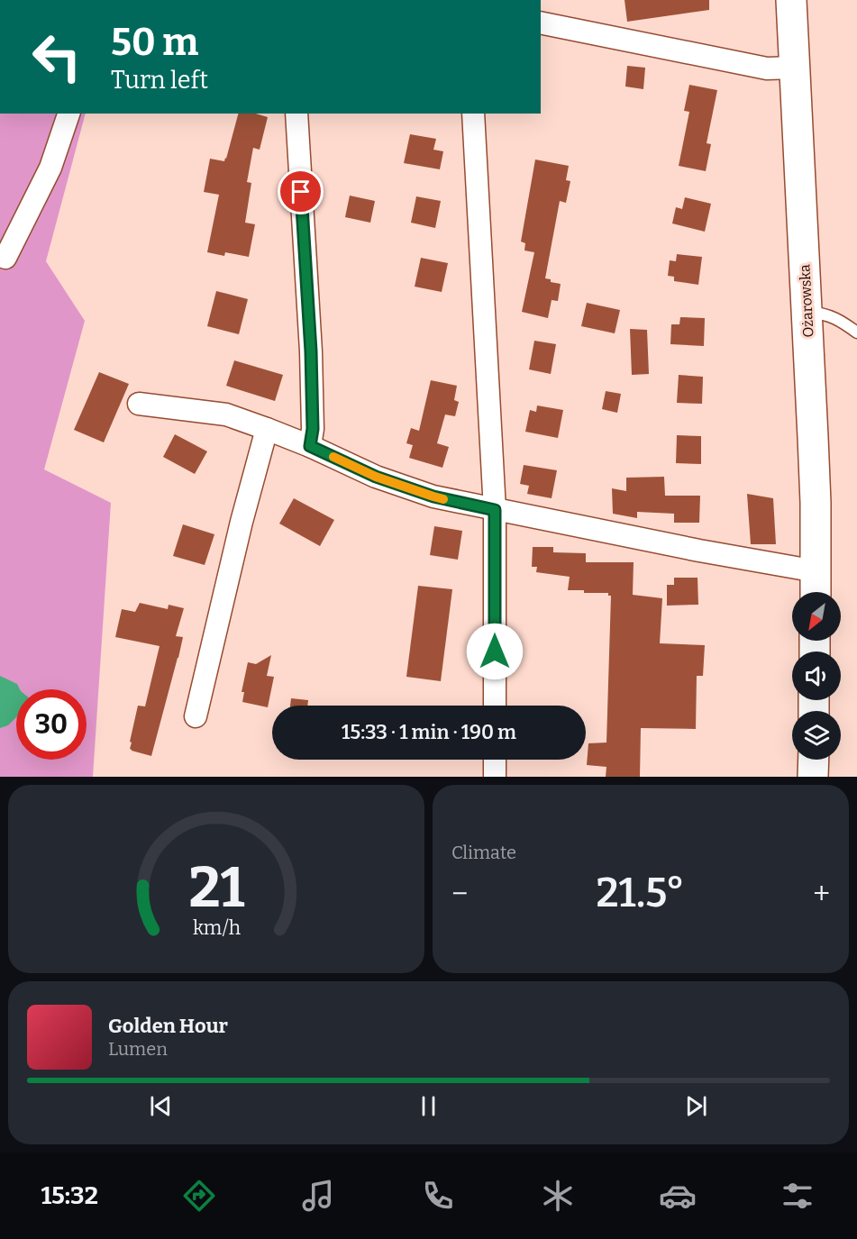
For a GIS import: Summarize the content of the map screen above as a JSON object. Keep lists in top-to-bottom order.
{
  "streets": {
    "main road": ["Ożarowska"]
  },
  "north": "bottom left",
  "page": {
    "turn": ["50 m", "Turn left"],
    "limit": "30",
    "trip": "15:33 · 1 min · 190 m",
    "tile": "Climate",
    "heat": ["−", "21.5°", "+"],
    "song": ["Golden Hour", "Lumen"],
    "tabs": "15:32",
    "gauge": ["21", "km/h"]
  }
}
